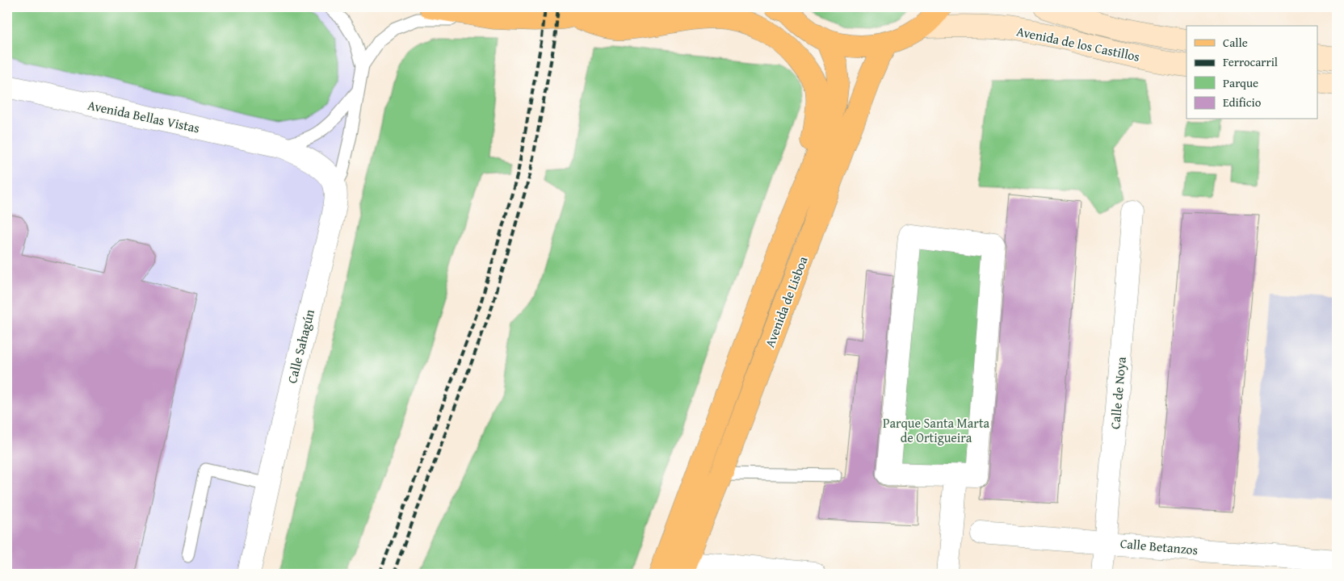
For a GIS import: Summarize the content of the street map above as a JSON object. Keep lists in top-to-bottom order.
{
  "streets": {
    "main road": ["Avenida de Lisboa"],
    "street": [
      "Avenida de los Castillos",
      "Avenida Bellas Vistas",
      "Calle Sahagún",
      "Calle de Noya",
      "Calle Betanzos"
    ]
  },
  "crossings": [
    ["Calle de Noya", "Calle Betanzos"]
  ],
  "parks": ["Parque Santa Marta de Ortigueira"],
  "legend": [
    "Calle",
    "Ferrocarril",
    "Parque",
    "Edificio"
  ]
}
